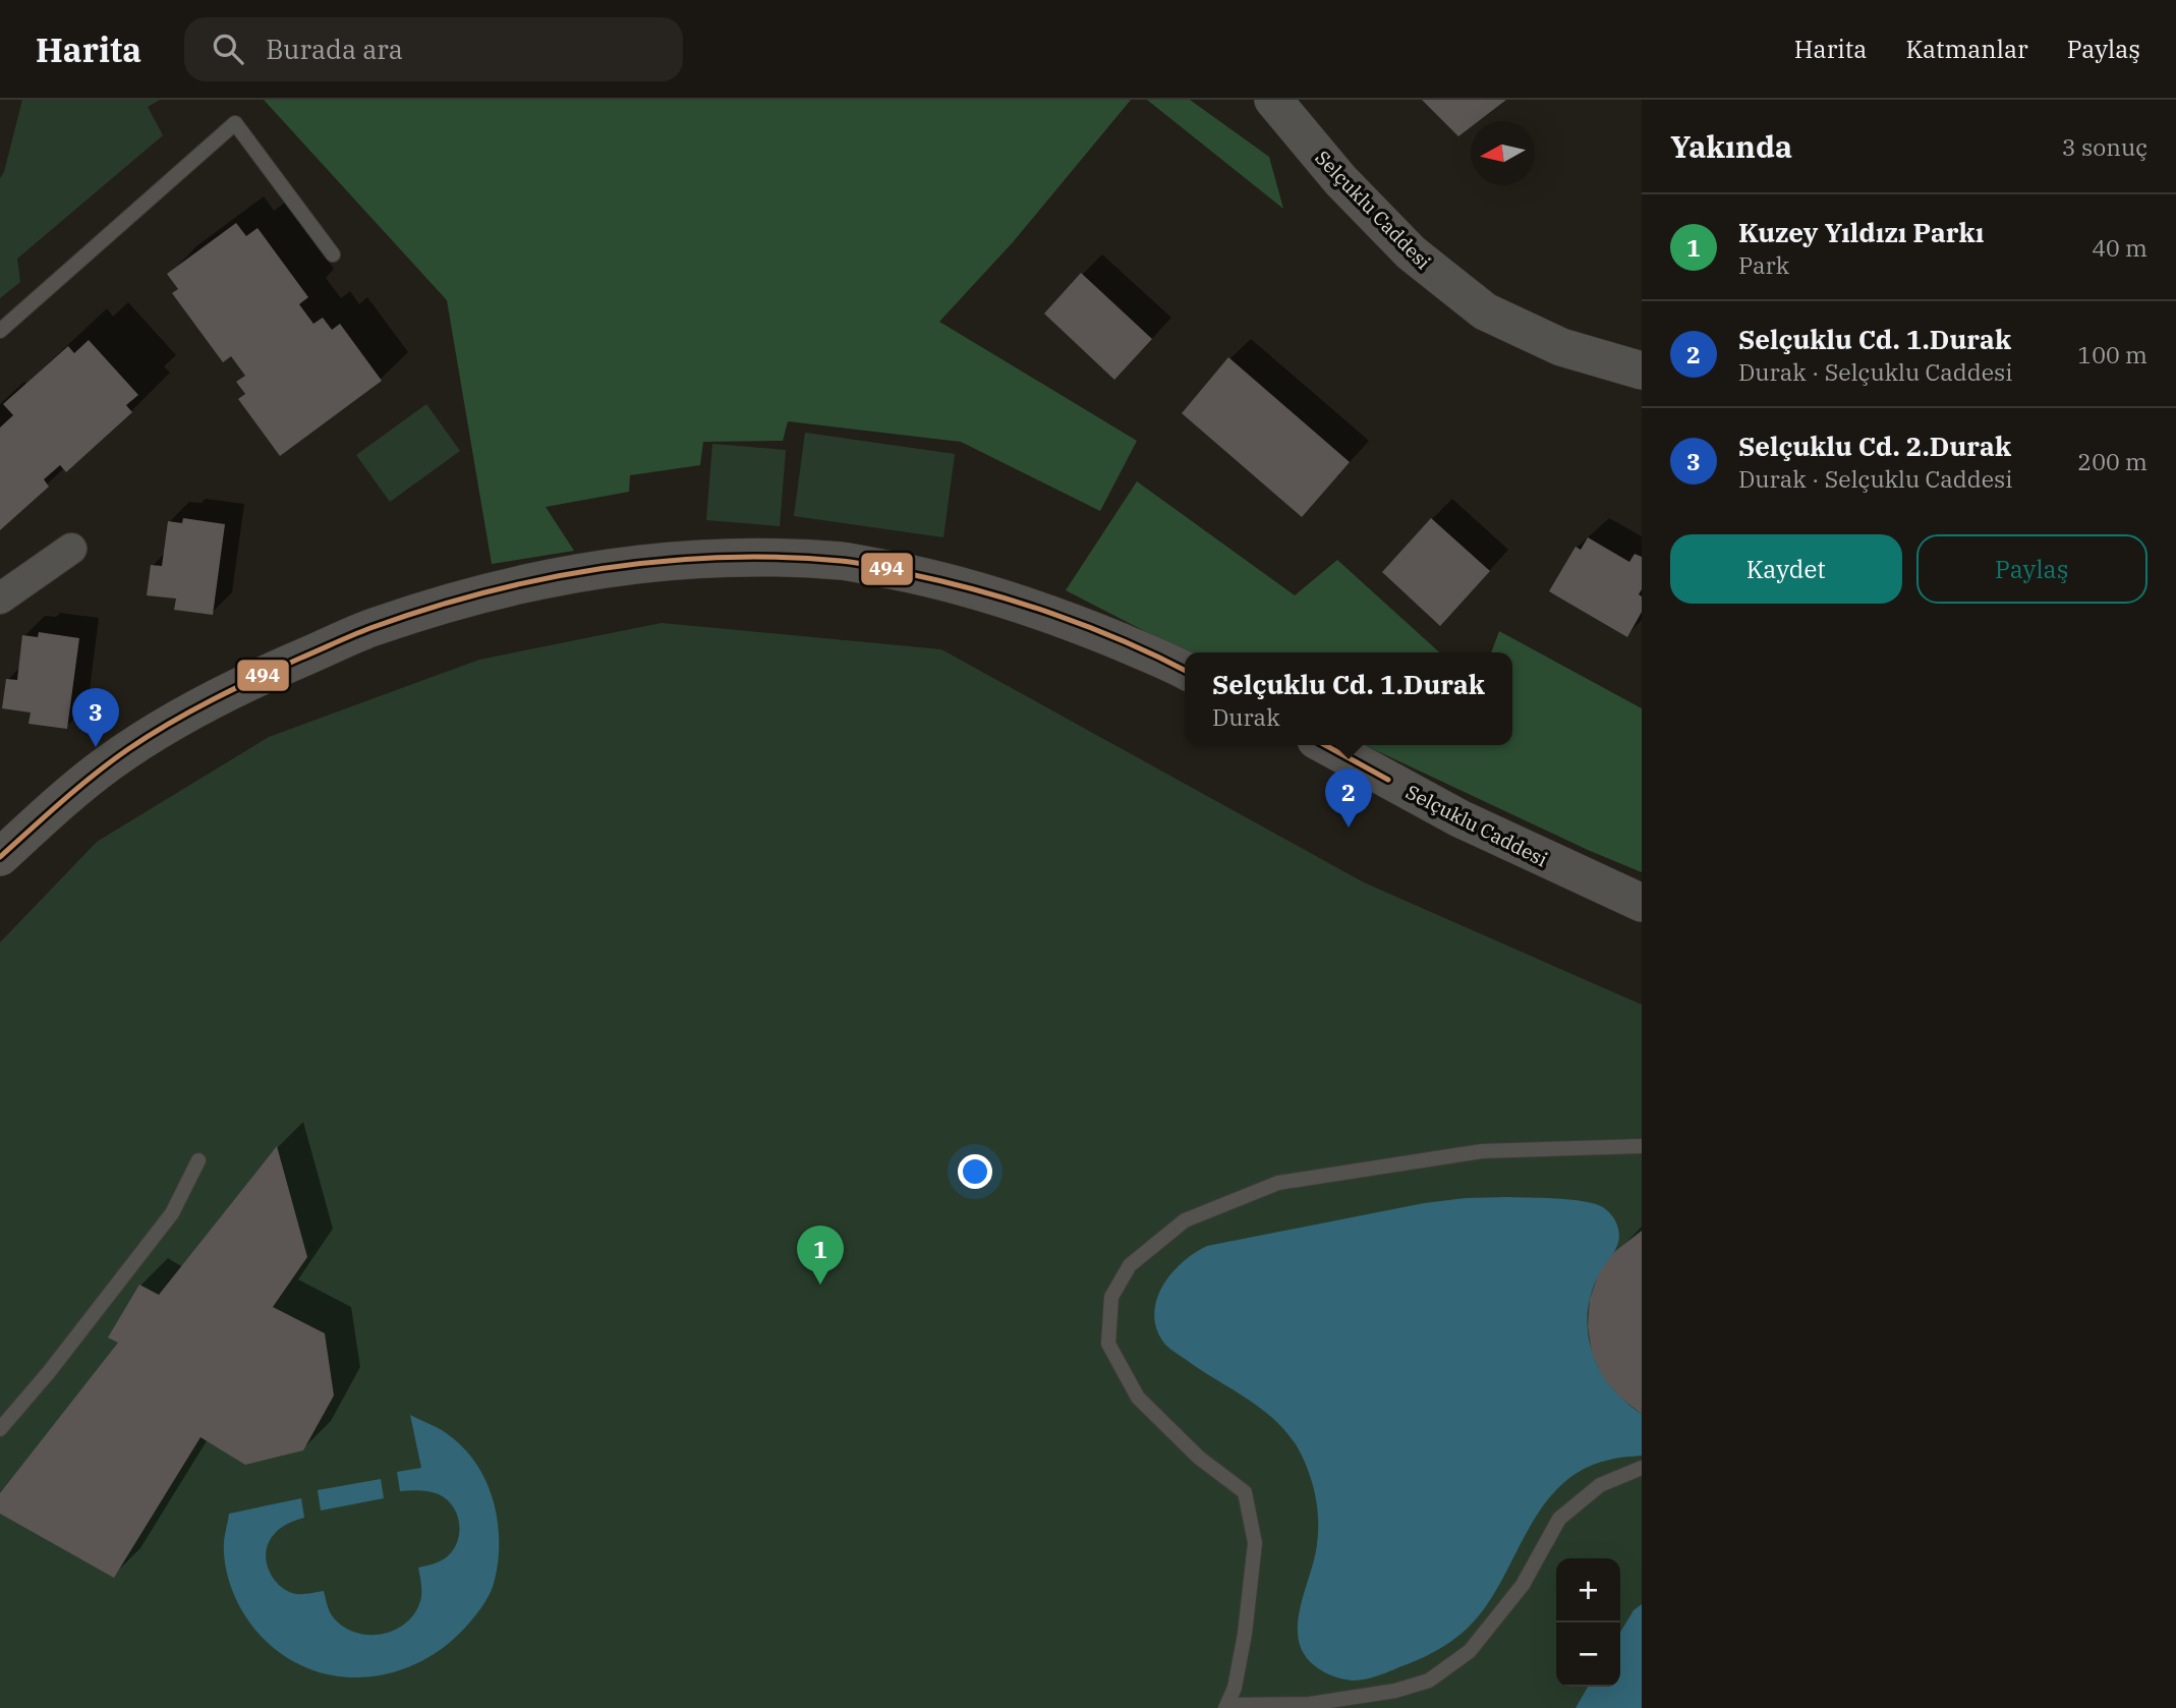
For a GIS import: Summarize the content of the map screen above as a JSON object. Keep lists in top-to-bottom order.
{
  "streets": {
    "street": ["Selçuklu Caddesi"]
  },
  "lines": ["transit line 494"],
  "north": "left",
  "page": {
    "header": "Harita",
    "search": "Burada ara",
    "nav": ["Harita", "Katmanlar", "Paylaş"],
    "heading": ["Yakında", "3 sonuç"],
    "list": [
      {
        "mark": "1",
        "name": "Kuzey Yıldızı Parkı",
        "note": "Park",
        "value": "40 m"
      },
      {
        "mark": "2",
        "name": "Selçuklu Cd. 1.Durak",
        "note": "Durak · Selçuklu Caddesi",
        "value": "100 m"
      },
      {
        "mark": "3",
        "name": "Selçuklu Cd. 2.Durak",
        "note": "Durak · Selçuklu Caddesi",
        "value": "200 m"
      }
    ],
    "buttons": ["Kaydet", "Paylaş"],
    "popup": ["Selçuklu Cd. 1.Durak", "Durak"],
    "pins": ["3", "2", "1"],
    "map_buttons": ["+", "−"]
  }
}
